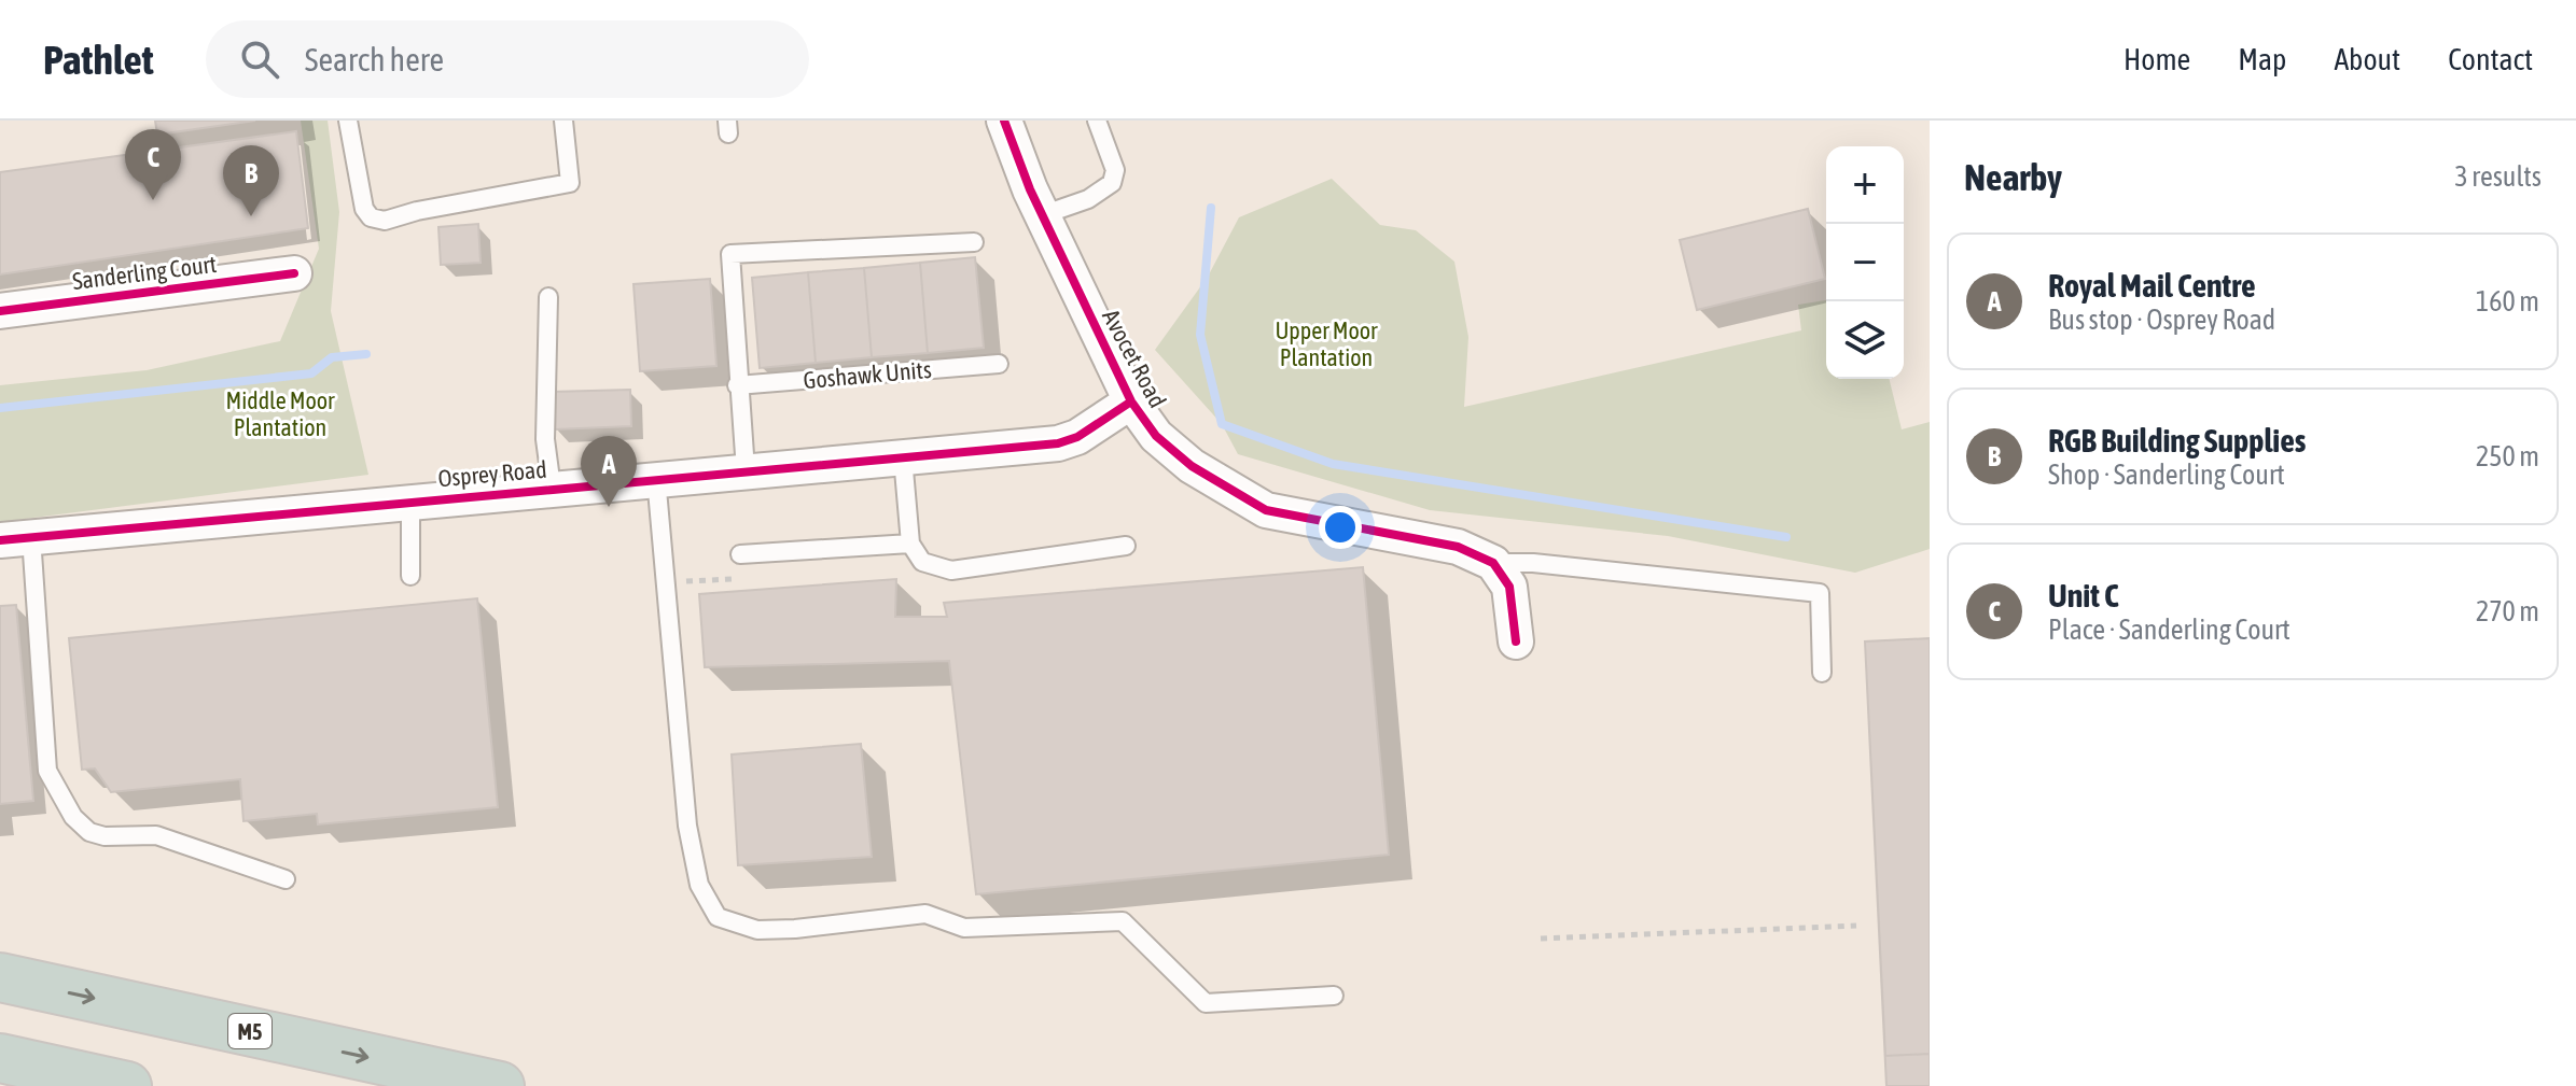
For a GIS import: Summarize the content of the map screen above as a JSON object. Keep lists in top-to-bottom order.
{
  "streets": {
    "highway": ["M5"],
    "street": ["Sanderling Court", "Avocet Road", "Osprey Road"],
    "lane": ["Goshawk Units"]
  },
  "crossings": [
    ["Avocet Road", "Osprey Road"]
  ],
  "parks": ["Upper Moor Plantation", "Middle Moor Plantation"],
  "page": {
    "header": "Pathlet",
    "search": "Search here",
    "nav": [
      "Home",
      "Map",
      "About",
      "Contact"
    ],
    "heading": ["Nearby", "3 results"],
    "pins": ["C", "B", "A"],
    "map_buttons": ["+", "−"],
    "list": [
      {
        "mark": "A",
        "name": "Royal Mail Centre",
        "note": "Bus stop · Osprey Road",
        "value": "160 m"
      },
      {
        "mark": "B",
        "name": "RGB Building Supplies",
        "note": "Shop · Sanderling Court",
        "value": "250 m"
      },
      {
        "mark": "C",
        "name": "Unit C",
        "note": "Place · Sanderling Court",
        "value": "270 m"
      }
    ]
  }
}
